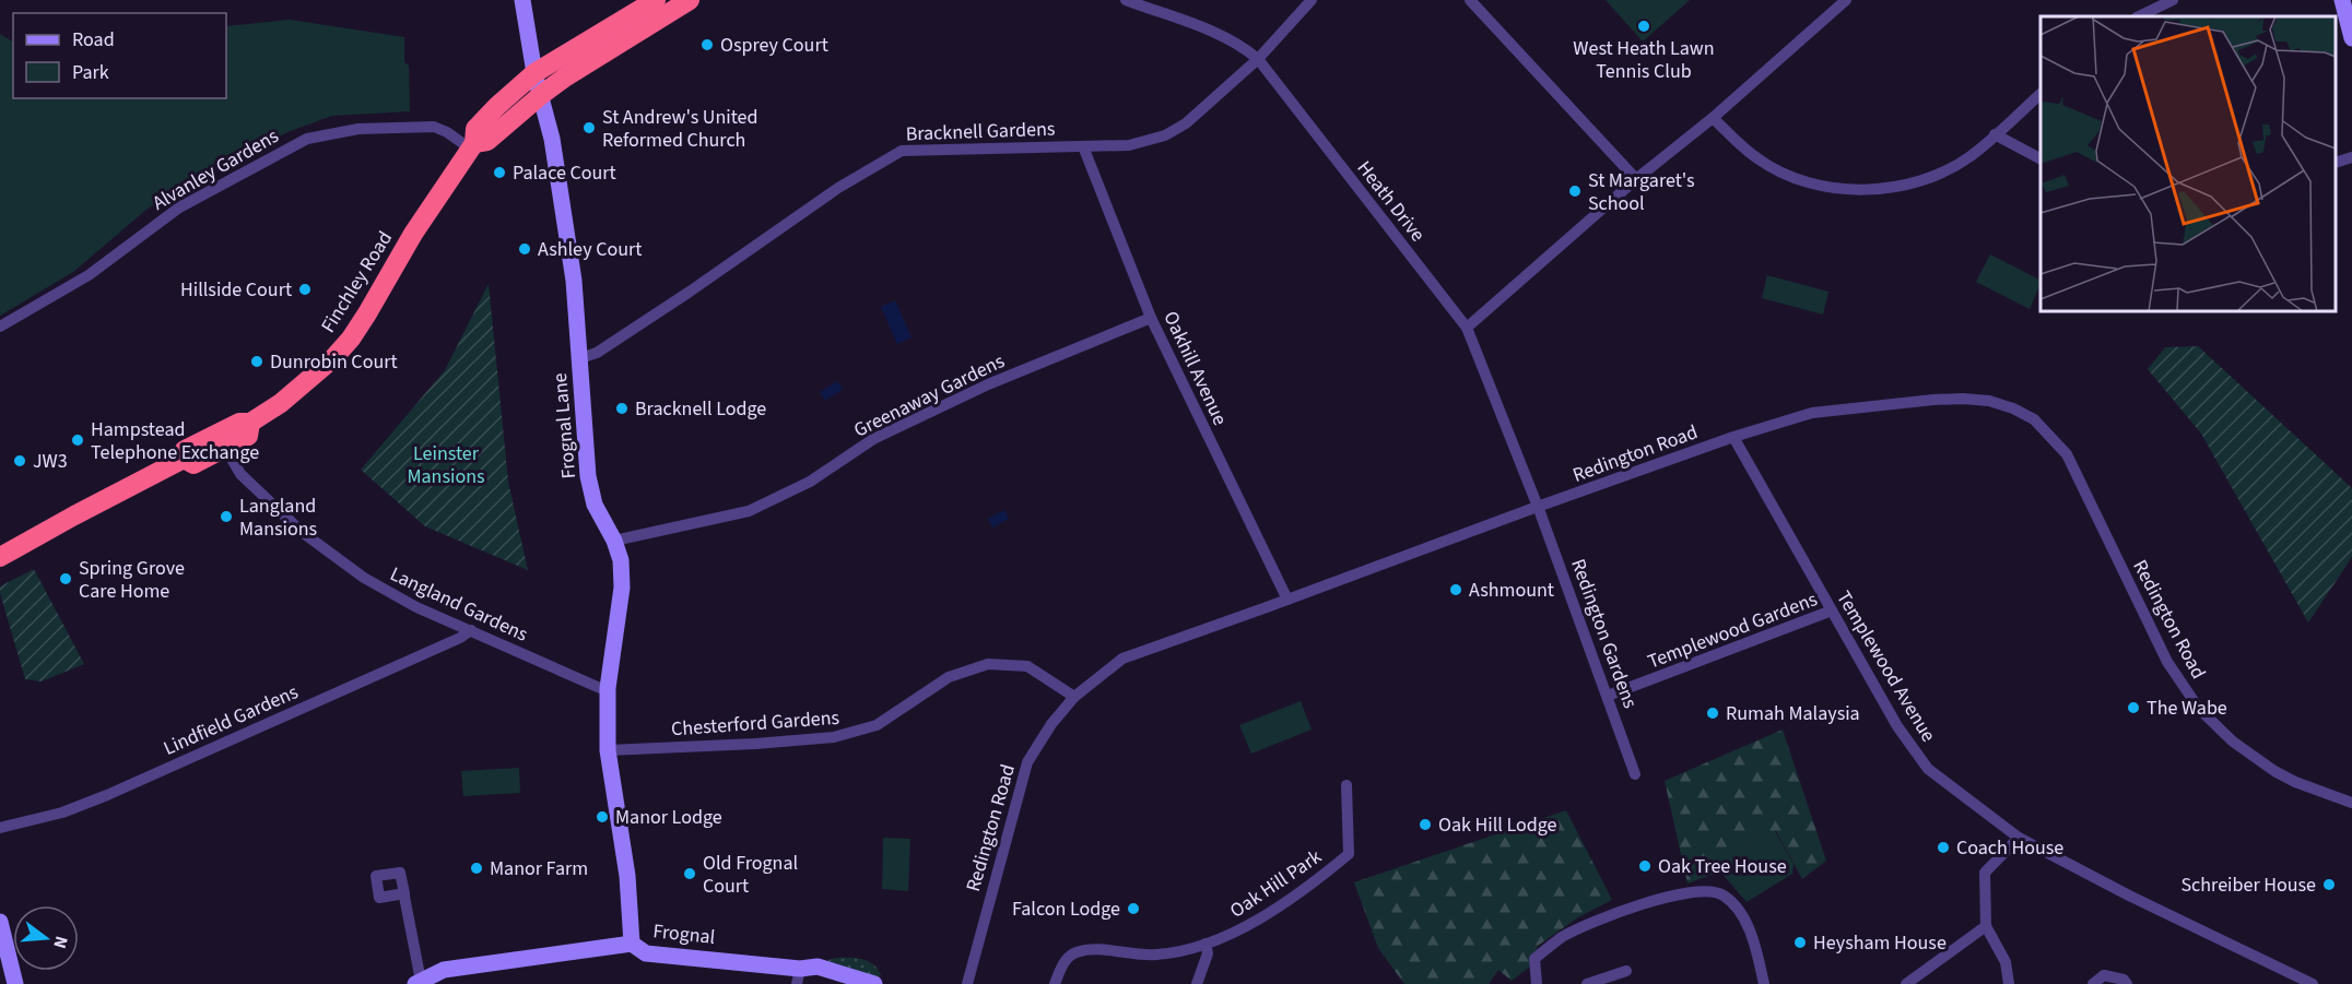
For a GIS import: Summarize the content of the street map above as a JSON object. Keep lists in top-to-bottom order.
{
  "streets": {
    "highway": ["Finchley Road"],
    "street": [
      "Bracknell Gardens",
      "Alvanley Gardens",
      "Heath Drive",
      "Oakhill Avenue",
      "Greenaway Gardens",
      "Frognal Lane",
      "Redington Road",
      "Langland Gardens",
      "Templewood Gardens",
      "Redington Gardens",
      "Templewood Avenue",
      "Lindfield Gardens",
      "Chesterford Gardens",
      "Oak Hill Park",
      "Frognal"
    ]
  },
  "crossings": [
    ["Bracknell Gardens", "Heath Drive"],
    ["Bracknell Gardens", "Oakhill Avenue"],
    ["Bracknell Gardens", "Frognal Lane"],
    ["Alvanley Gardens", "Finchley Road"],
    ["Heath Drive", "Redington Road"],
    ["Heath Drive", "Redington Gardens"],
    ["Finchley Road", "Frognal Lane"],
    ["Finchley Road", "Langland Gardens"],
    ["Oakhill Avenue", "Greenaway Gardens"],
    ["Oakhill Avenue", "Redington Road"],
    ["Greenaway Gardens", "Frognal Lane"],
    ["Frognal Lane", "Langland Gardens"],
    ["Frognal Lane", "Chesterford Gardens"],
    ["Frognal Lane", "Frognal"],
    ["Redington Road", "Redington Gardens"],
    ["Redington Road", "Templewood Avenue"],
    ["Redington Road", "Chesterford Gardens"],
    ["Langland Gardens", "Lindfield Gardens"],
    ["Templewood Gardens", "Redington Gardens"],
    ["Templewood Gardens", "Templewood Avenue"]
  ],
  "parks": ["Leinster Mansions"],
  "places": [
    "West Heath Lawn Tennis Club",
    "Osprey Court",
    "St Andrew's United Reformed Church",
    "Palace Court",
    "St Margaret's School",
    "Ashley Court",
    "Hillside Court",
    "Dunrobin Court",
    "Bracknell Lodge",
    "Hampstead Telephone Exchange",
    "JW3",
    "Langland Mansions",
    "Spring Grove Care Home",
    "Ashmount",
    "The Wabe",
    "Rumah Malaysia",
    "Manor Lodge",
    "Oak Hill Lodge",
    "Coach House",
    "Oak Tree House",
    "Manor Farm",
    "Old Frognal Court",
    "Schreiber House",
    "Falcon Lodge",
    "Heysham House"
  ],
  "legend": ["Road", "Park"],
  "north": "right"
}
